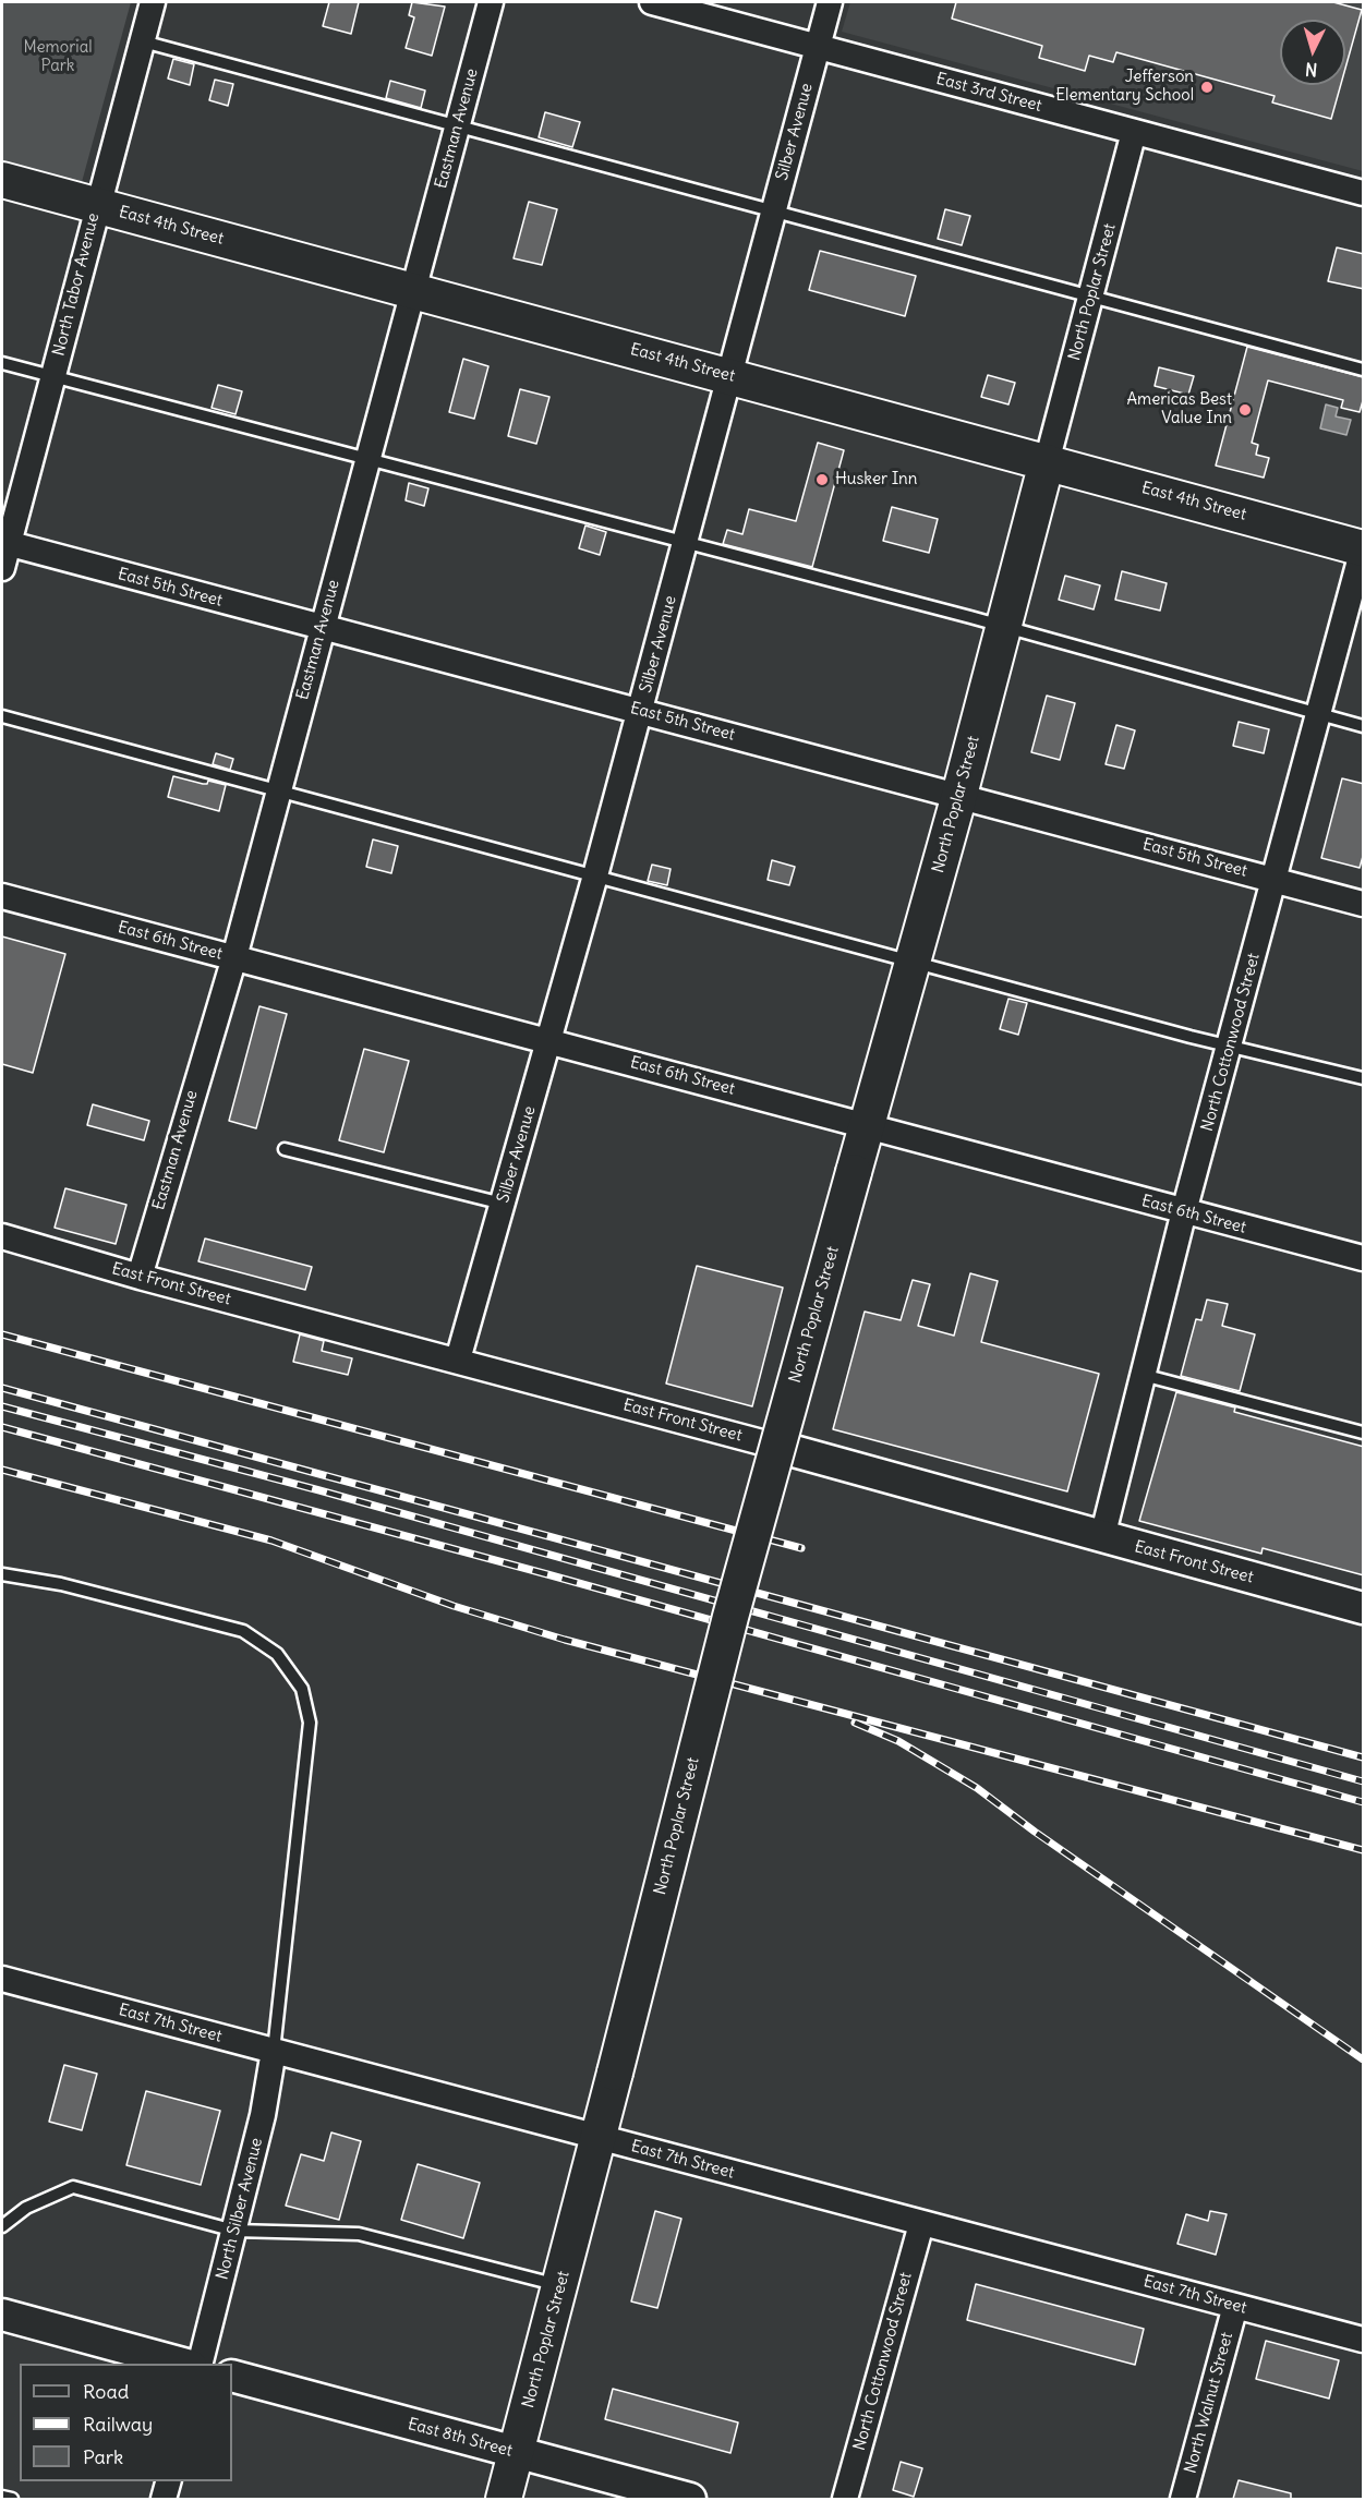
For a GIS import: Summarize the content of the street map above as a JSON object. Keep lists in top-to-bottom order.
{
  "streets": {
    "main road": ["East 4th Street", "North Poplar Street"],
    "street": [
      "East 3rd Street",
      "Eastman Avenue",
      "Silber Avenue",
      "North Tabor Avenue",
      "East 5th Street",
      "East 6th Street",
      "North Cottonwood Street",
      "East Front Street",
      "East 7th Street",
      "North Silber Avenue",
      "North Walnut Street",
      "East 8th Street"
    ]
  },
  "crossings": [
    ["East 3rd Street", "Silber Avenue"],
    ["East 3rd Street", "North Poplar Street"],
    ["Eastman Avenue", "East 4th Street"],
    ["Eastman Avenue", "East 5th Street"],
    ["Eastman Avenue", "East 6th Street"],
    ["Eastman Avenue", "East Front Street"],
    ["Silber Avenue", "East 4th Street"],
    ["Silber Avenue", "East 5th Street"],
    ["Silber Avenue", "East 6th Street"],
    ["Silber Avenue", "East Front Street"],
    ["East 4th Street", "North Tabor Avenue"],
    ["East 4th Street", "North Poplar Street"],
    ["East 4th Street", "North Cottonwood Street"],
    ["North Tabor Avenue", "East 5th Street"],
    ["North Poplar Street", "East 5th Street"],
    ["North Poplar Street", "East 6th Street"],
    ["North Poplar Street", "East 7th Street"],
    ["North Poplar Street", "East 8th Street"],
    ["East 5th Street", "North Cottonwood Street"],
    ["East 6th Street", "North Cottonwood Street"],
    ["North Cottonwood Street", "East Front Street"],
    ["North Cottonwood Street", "East 7th Street"],
    ["East 7th Street", "North Silber Avenue"],
    ["East 7th Street", "North Walnut Street"]
  ],
  "parks": ["Memorial Park"],
  "places": ["Jefferson Elementary School", "Americas Best Value Inn", "Husker Inn"],
  "legend": ["Road", "Railway", "Park"],
  "north": "bottom"
}
